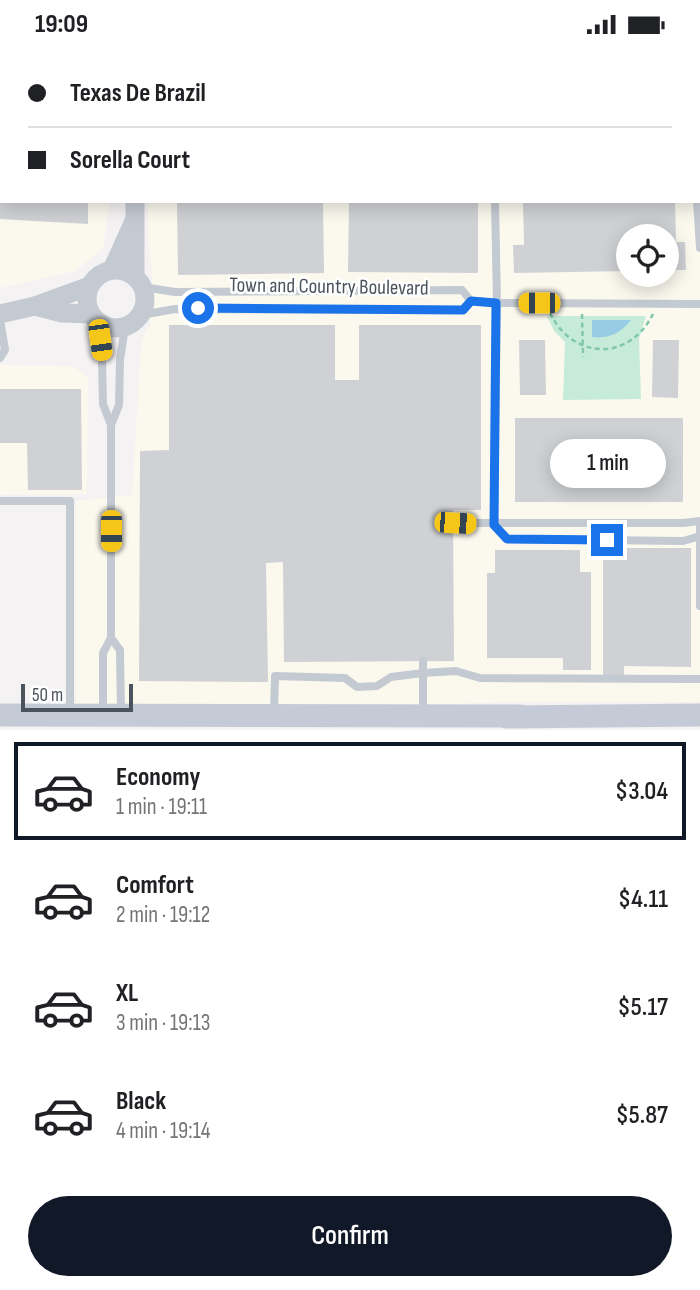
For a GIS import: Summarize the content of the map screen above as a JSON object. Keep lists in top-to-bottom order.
{
  "streets": {
    "street": ["Town and Country Boulevard"]
  },
  "scale_bar": "50 m",
  "page": {
    "status": "19:09",
    "banner": ["Texas De Brazil", "Sorella Court"],
    "bubble": "1 min",
    "scale": "50 m",
    "list": [
      {
        "name": "Economy",
        "note": "1 min · 19:11",
        "value": "$3.04"
      },
      {
        "name": "Comfort",
        "note": "2 min · 19:12",
        "value": "$4.11"
      },
      {
        "name": "XL",
        "note": "3 min · 19:13",
        "value": "$5.17"
      },
      {
        "name": "Black",
        "note": "4 min · 19:14",
        "value": "$5.87"
      }
    ],
    "buttons": "Confirm"
  }
}
